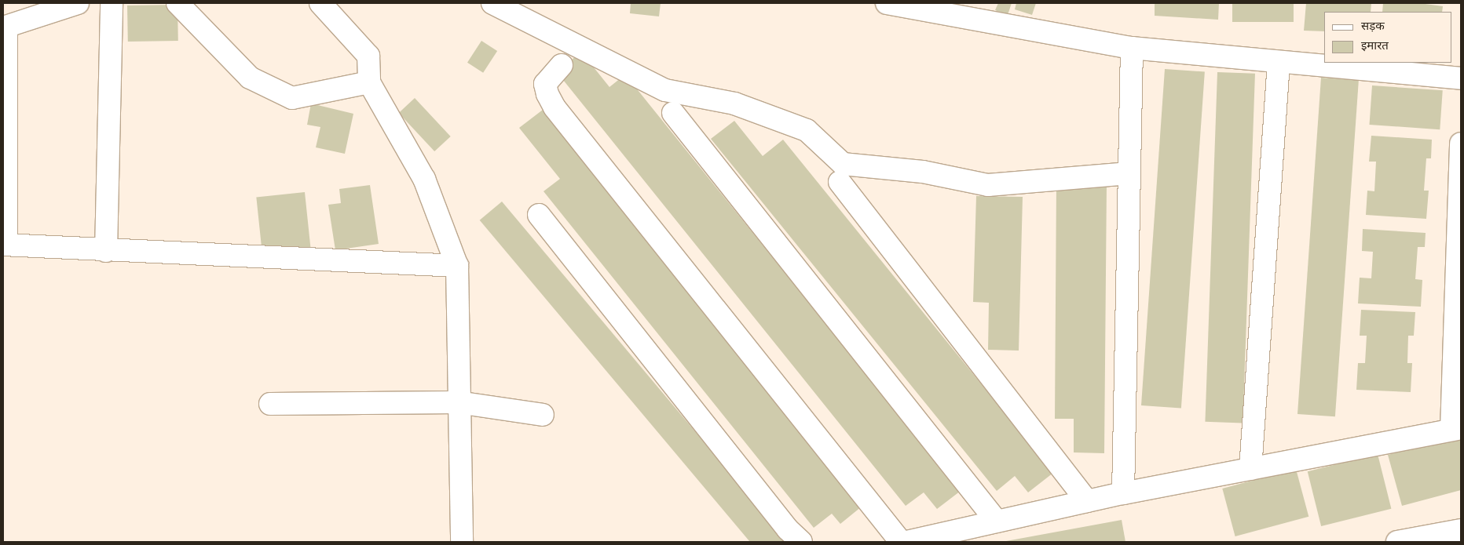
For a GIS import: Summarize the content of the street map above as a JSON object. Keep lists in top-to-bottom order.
{
  "legend": ["सड़क", "इमारत"]
}
